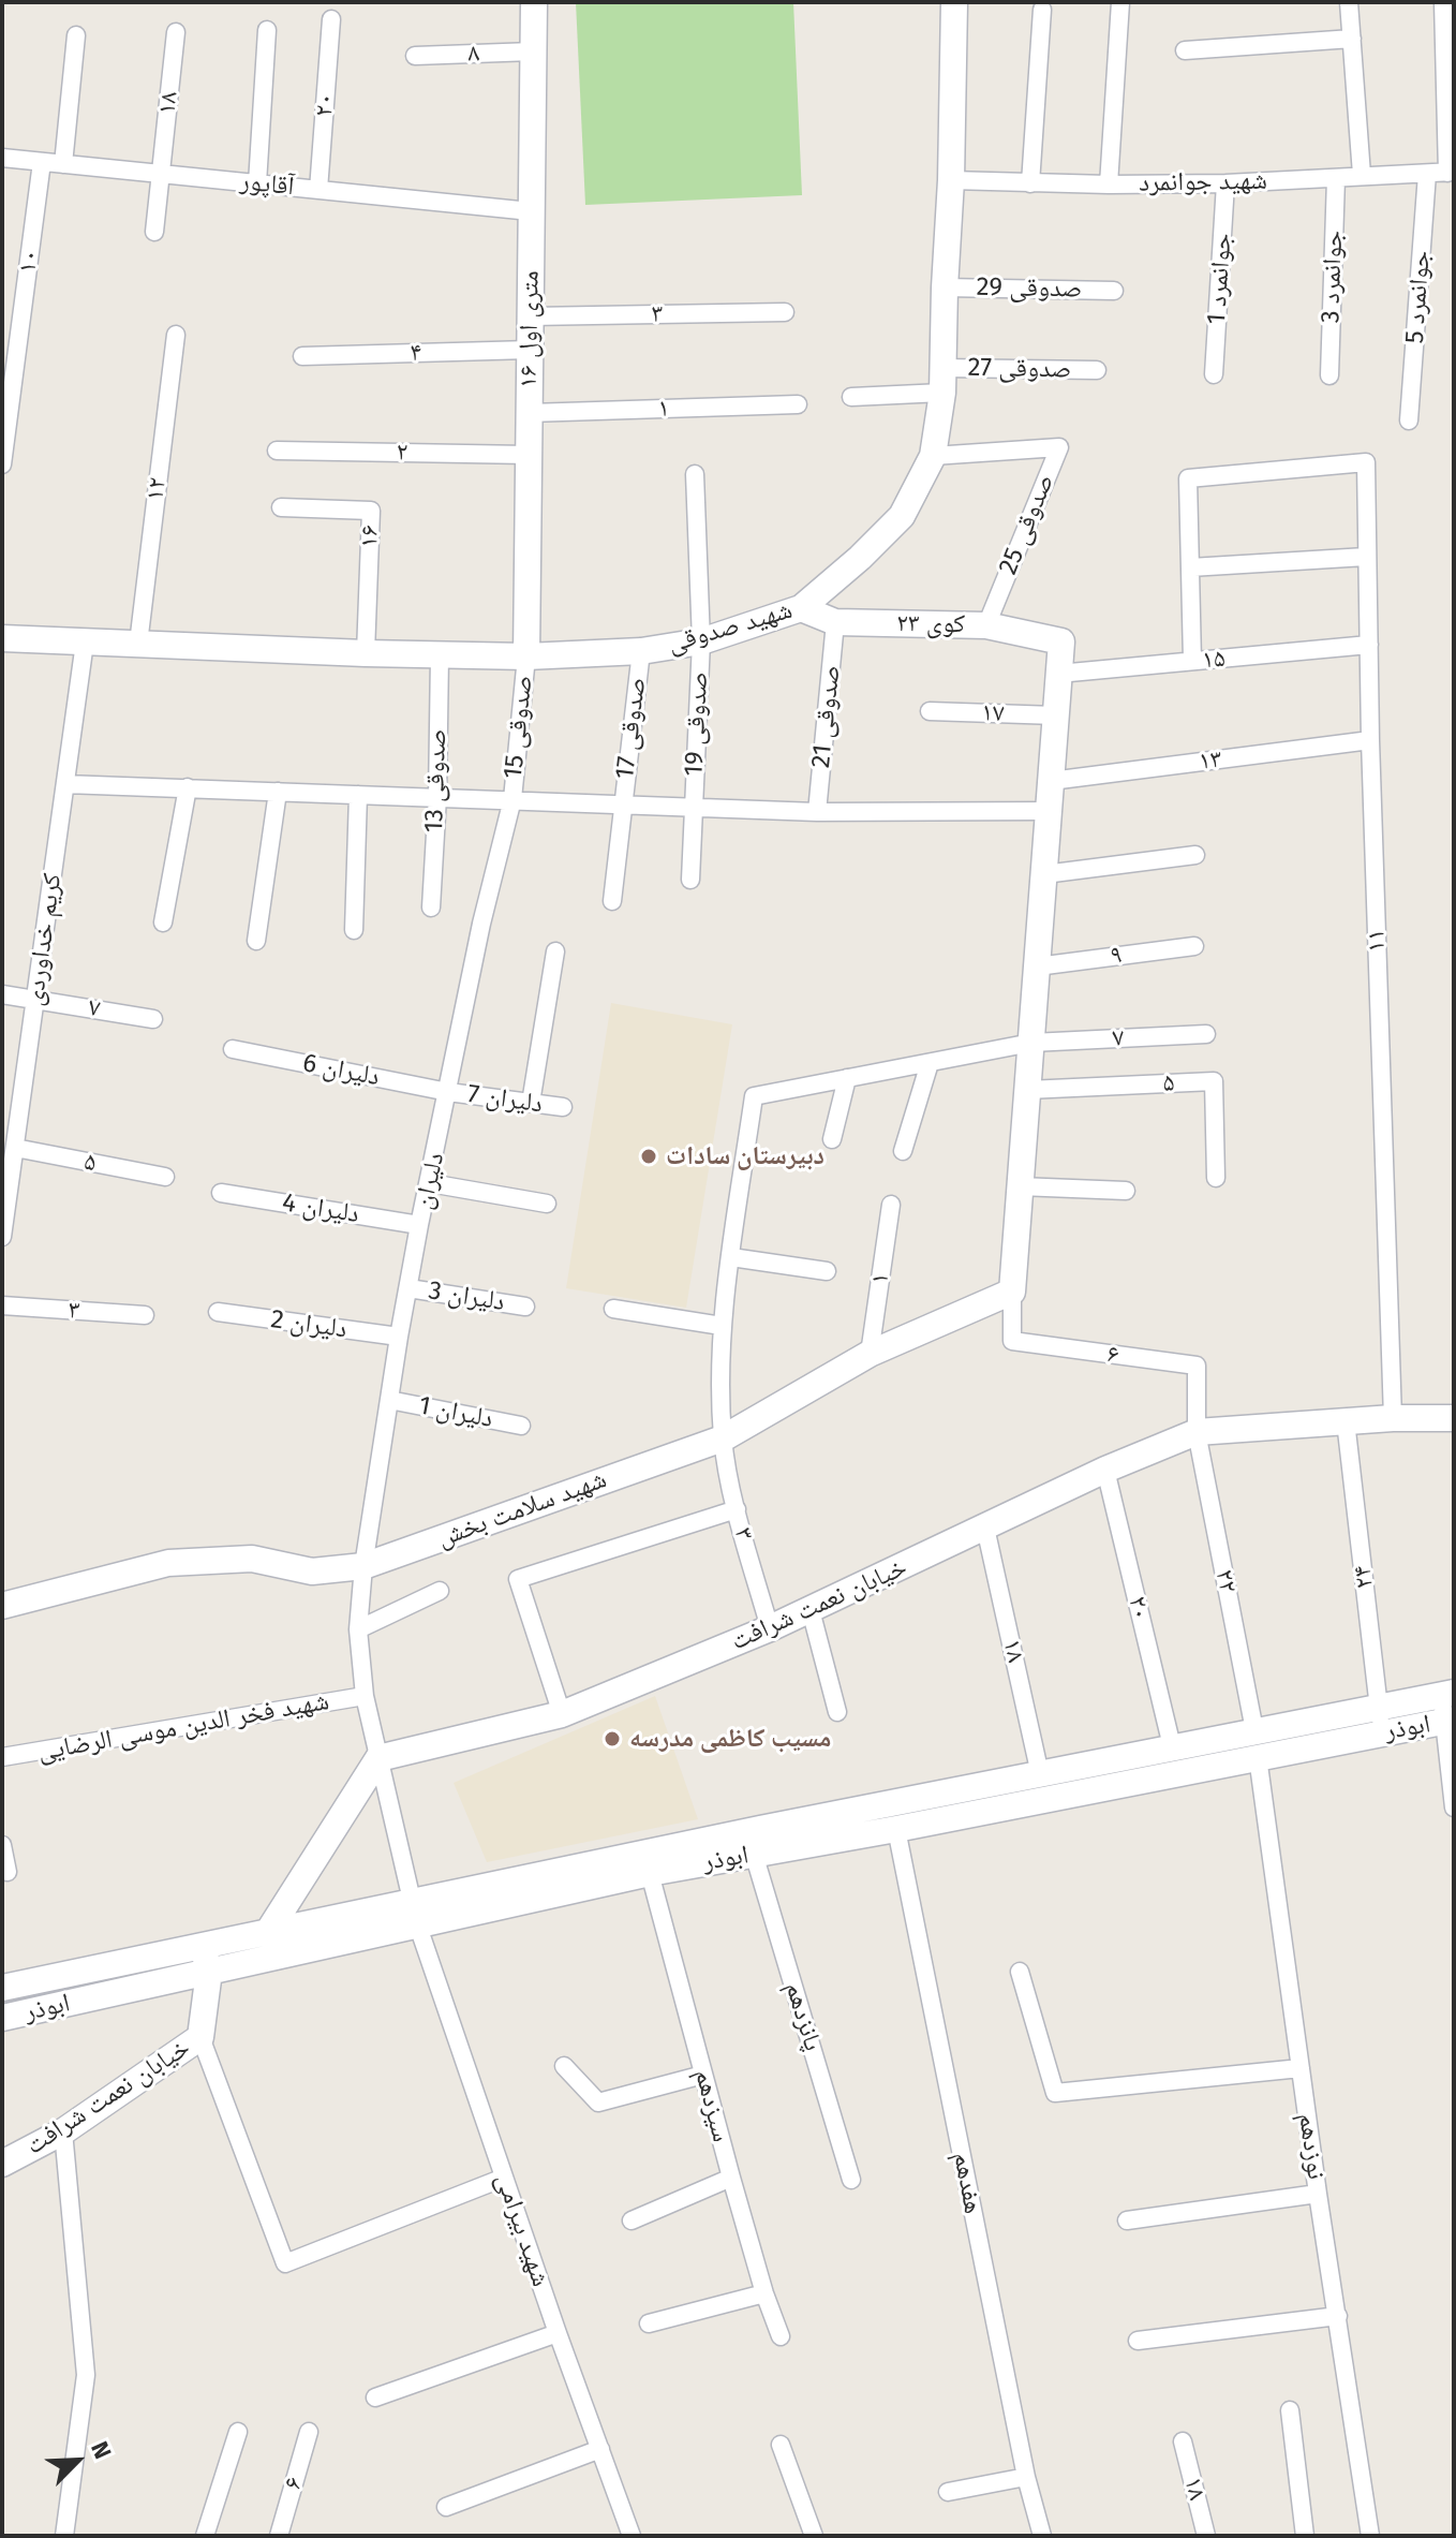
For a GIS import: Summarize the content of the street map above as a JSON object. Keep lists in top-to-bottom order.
{
  "streets": {
    "street": [
      "۸",
      "۱۸",
      "۲۰",
      "شهید جوانمرد",
      "آقاپور",
      "۱۰",
      "جوانمرد 3",
      "جوانمرد 1",
      "صدوقی 29",
      "جوانمرد 5",
      "۳",
      "۱۶ متری اول",
      "۴",
      "صدوقی 27",
      "۱",
      "۲",
      "۱۲",
      "صدوقی 25",
      "۱۶",
      "کوی ۲۳",
      "شهید صدوقی",
      "۱۵",
      "۱۷",
      "صدوقی 21",
      "صدوقی 19",
      "صدوقی 15",
      "صدوقی 17",
      "۱۳",
      "صدوقی 13",
      "کریم خداوردی",
      "۱۱",
      "۹",
      "۷",
      "دلیران 6",
      "۵",
      "دلیران 7",
      "دلیران",
      "دلیران 4",
      "دلیران 3",
      "دلیران 2",
      "۶",
      "دلیران 1",
      "شهید سلامت بخش",
      "۲۴",
      "۲۲",
      "خیابان نعمت شرافت",
      "شهید فخر الدین موسی الرضایی",
      "ابوذر",
      "پانزدهم",
      "سیزدهم",
      "نوزدهم",
      "هفدهم",
      "شهید بیرامی"
    ]
  },
  "crossings": [
    ["۸", "۱۶ متری اول"],
    ["۱۸", "آقاپور"],
    ["۱۸", "خیابان نعمت شرافت"],
    ["۱۸", "ابوذر"],
    ["۲۰", "آقاپور"],
    ["۲۰", "خیابان نعمت شرافت"],
    ["۲۰", "ابوذر"],
    ["شهید جوانمرد", "جوانمرد 3"],
    ["شهید جوانمرد", "جوانمرد 1"],
    ["شهید جوانمرد", "جوانمرد 5"],
    ["شهید جوانمرد", "شهید صدوقی"],
    ["آقاپور", "۱۰"],
    ["آقاپور", "۱۶ متری اول"],
    ["صدوقی 29", "شهید صدوقی"],
    ["۳", "۱۶ متری اول"],
    ["۳", "۷"],
    ["۳", "شهید سلامت بخش"],
    ["۳", "خیابان نعمت شرافت"],
    ["۱۶ متری اول", "۴"],
    ["۱۶ متری اول", "۱"],
    ["۱۶ متری اول", "۲"],
    ["۱۶ متری اول", "شهید صدوقی"],
    ["۱۶ متری اول", "صدوقی 15"],
    ["صدوقی 27", "شهید صدوقی"],
    ["۱", "شهید سلامت بخش"],
    ["۱۲", "شهید صدوقی"],
    ["صدوقی 25", "کوی ۲۳"],
    ["صدوقی 25", "شهید صدوقی"],
    ["۱۶", "شهید صدوقی"],
    ["کوی ۲۳", "شهید صدوقی"],
    ["کوی ۲۳", "۱۵"],
    ["کوی ۲۳", "صدوقی 21"],
    ["شهید صدوقی", "صدوقی 19"],
    ["شهید صدوقی", "صدوقی 15"],
    ["شهید صدوقی", "صدوقی 17"],
    ["شهید صدوقی", "صدوقی 13"],
    ["شهید صدوقی", "کریم خداوردی"],
    ["۱۵", "۱۱"],
    ["صدوقی 15", "دلیران"],
    ["۱۳", "۱۱"],
    ["کریم خداوردی", "۷"],
    ["کریم خداوردی", "۵"],
    ["۱۱", "خیابان نعمت شرافت"],
    ["دلیران 6", "دلیران 7"],
    ["دلیران 6", "دلیران"],
    ["دلیران 7", "دلیران"],
    ["دلیران", "دلیران 4"],
    ["دلیران", "دلیران 3"],
    ["دلیران", "دلیران 2"],
    ["دلیران", "دلیران 1"],
    ["دلیران", "شهید سلامت بخش"],
    ["دلیران", "خیابان نعمت شرافت"],
    ["دلیران", "شهید فخر الدین موسی الرضایی"],
    ["دلیران", "شهید بیرامی"],
    ["۶", "شهید سلامت بخش"],
    ["۶", "۲۲"],
    ["۶", "خیابان نعمت شرافت"],
    ["۲۴", "خیابان نعمت شرافت"],
    ["۲۴", "ابوذر"],
    ["۲۲", "خیابان نعمت شرافت"],
    ["۲۲", "ابوذر"],
    ["خیابان نعمت شرافت", "ابوذر"],
    ["خیابان نعمت شرافت", "شهید بیرامی"],
    ["ابوذر", "پانزدهم"],
    ["ابوذر", "سیزدهم"],
    ["ابوذر", "نوزدهم"],
    ["ابوذر", "هفدهم"],
    ["ابوذر", "شهید بیرامی"]
  ],
  "places": ["دبیرستان سادات", "مسیب کاظمی مدرسه"],
  "north": "top right"
}
